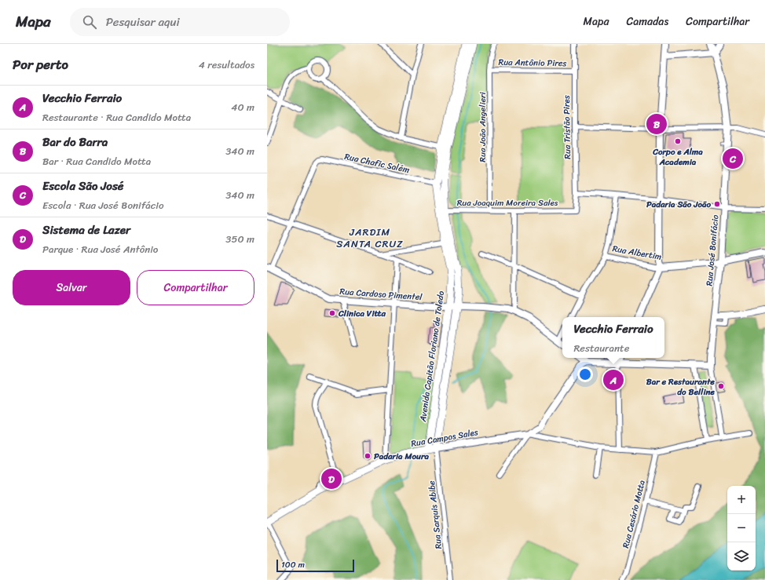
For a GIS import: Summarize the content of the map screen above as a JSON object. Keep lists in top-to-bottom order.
{
  "streets": {
    "main road": ["Avenida Capitão Floriano de Toledo", "Rua Campos Sales"],
    "street": [
      "Rua Antônio Pires",
      "Rua João Angelieri",
      "Rua Tristão Pires",
      "Rua Chafic Salém",
      "Rua Joaquim Moreira Sales",
      "Rua José Bonifácio",
      "Rua Albertim",
      "Rua Cardoso Pimentel",
      "Rua Cesário Motta",
      "Rua Sarquis Abibe"
    ]
  },
  "crossings": [
    ["Rua Antônio Pires", "Rua João Angelieri"],
    ["Rua Antônio Pires", "Rua Tristão Pires"],
    ["Rua João Angelieri", "Rua Joaquim Moreira Sales"],
    ["Rua Tristão Pires", "Rua Joaquim Moreira Sales"],
    ["Rua Chafic Salém", "Avenida Capitão Floriano de Toledo"],
    ["Rua Joaquim Moreira Sales", "Avenida Capitão Floriano de Toledo"],
    ["Rua José Bonifácio", "Rua Albertim"],
    ["Rua Cardoso Pimentel", "Avenida Capitão Floriano de Toledo"],
    ["Avenida Capitão Floriano de Toledo", "Rua Campos Sales"],
    ["Avenida Capitão Floriano de Toledo", "Rua Sarquis Abibe"],
    ["Rua Campos Sales", "Rua Sarquis Abibe"]
  ],
  "districts": ["JARDIM SANTA CRUZ"],
  "places": [
    "Corpo e Alma Academia",
    "Padaria São João",
    "Clinica Vitta",
    "Bar e Restaurante do Belline",
    "Padaria Moura"
  ],
  "scale_bar": "100 m",
  "page": {
    "header": "Mapa",
    "search": "Pesquisar aqui",
    "nav": ["Mapa", "Camadas", "Compartilhar"],
    "heading": ["Por perto", "4 resultados"],
    "list": [
      {
        "mark": "A",
        "name": "Vecchio Ferraio",
        "note": "Restaurante · Rua Candido Motta",
        "value": "40 m"
      },
      {
        "mark": "B",
        "name": "Bar do Barra",
        "note": "Bar · Rua Candido Motta",
        "value": "340 m"
      },
      {
        "mark": "C",
        "name": "Escola São José",
        "note": "Escola · Rua José Bonifácio",
        "value": "340 m"
      },
      {
        "mark": "D",
        "name": "Sistema de Lazer",
        "note": "Parque · Rua José Antônio",
        "value": "350 m"
      }
    ],
    "pins": [
      "B",
      "C",
      "A",
      "D"
    ],
    "buttons": ["Salvar", "Compartilhar"],
    "popup": ["Vecchio Ferraio", "Restaurante"],
    "map_buttons": ["+", "−"],
    "scale": "100 m"
  }
}
